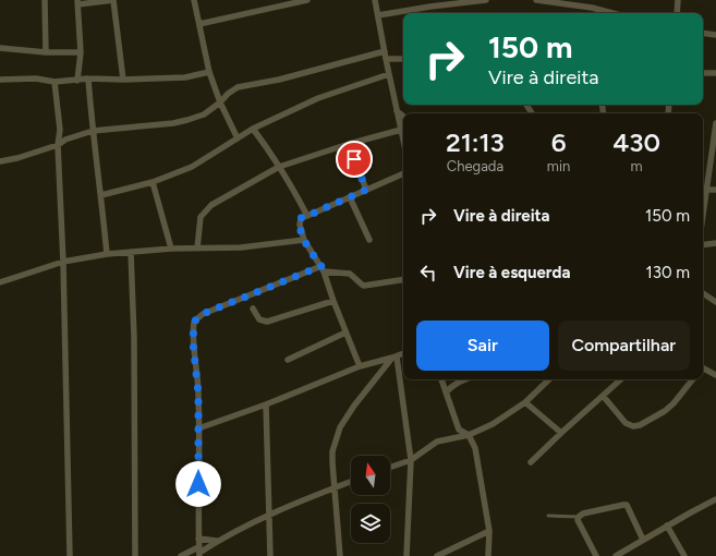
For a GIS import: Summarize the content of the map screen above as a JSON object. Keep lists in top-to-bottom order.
{
  "north": "top",
  "page": {
    "turn": ["150 m", "Vire à direita"],
    "eta": [
      "21:13",
      "Chegada",
      "6",
      "min",
      "430",
      "m"
    ],
    "list": [
      {
        "name": "Vire à direita",
        "value": "150 m"
      },
      {
        "name": "Vire à esquerda",
        "value": "130 m"
      }
    ],
    "buttons": ["Sair", "Compartilhar"]
  }
}
